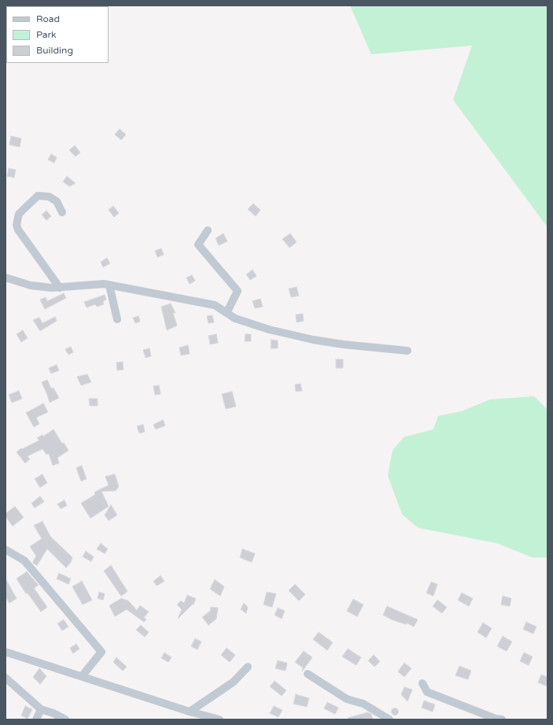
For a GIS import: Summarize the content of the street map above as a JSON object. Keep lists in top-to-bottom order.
{
  "legend": ["Road", "Park", "Building"]
}
